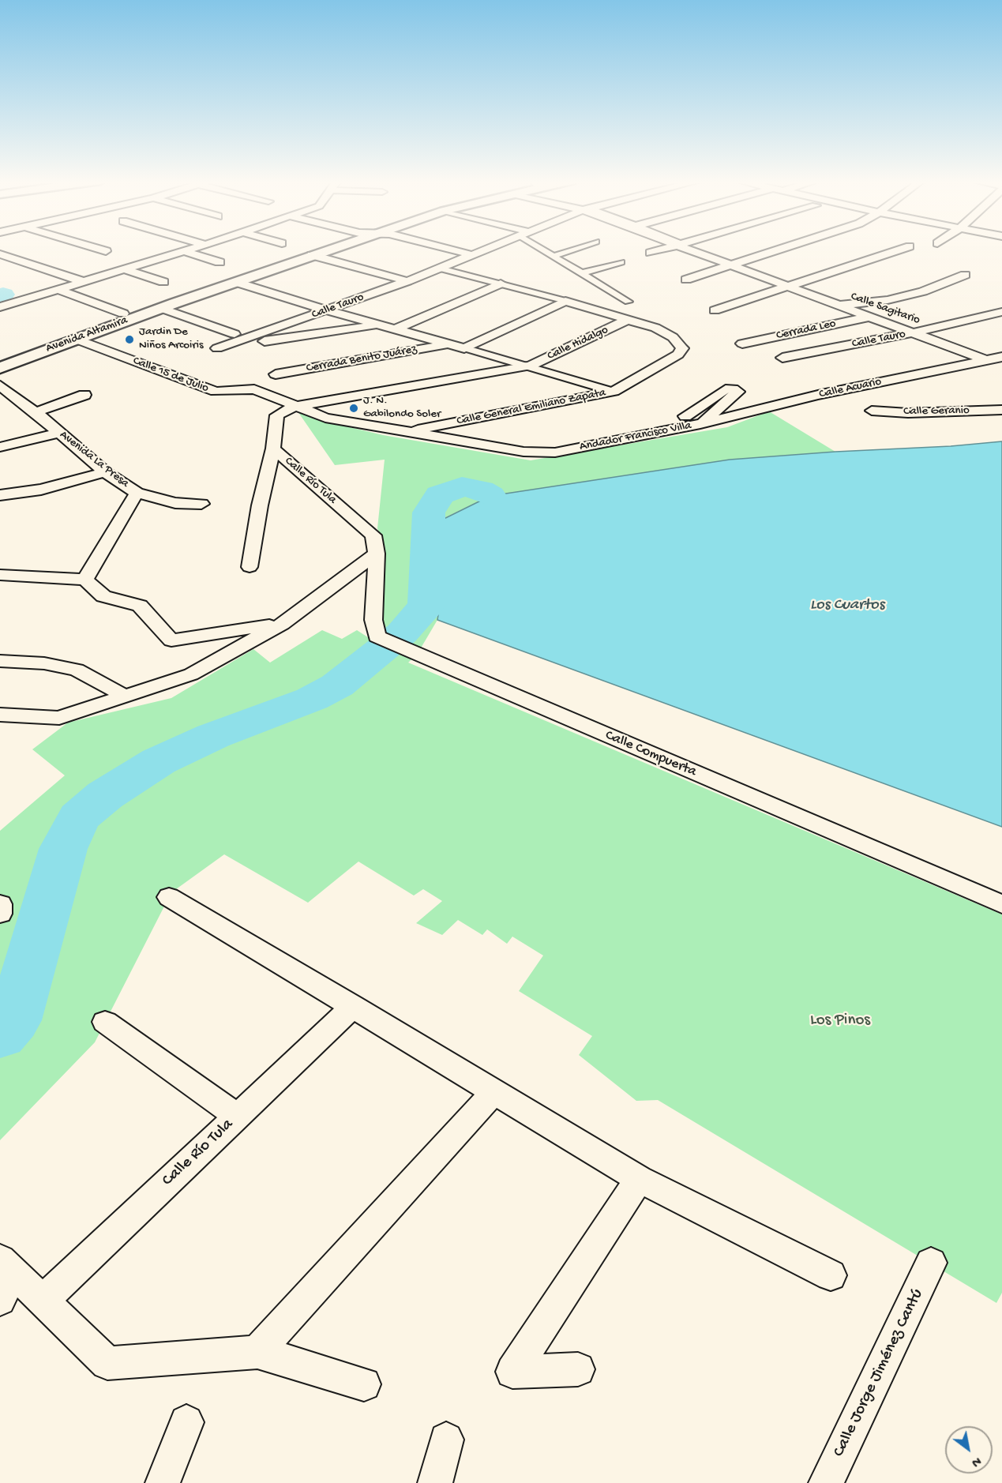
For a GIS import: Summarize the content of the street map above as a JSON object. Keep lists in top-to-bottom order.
{
  "streets": {
    "street": [
      "Calle Tauro",
      "Calle Sagitario",
      "Cerrada Leo",
      "Avenida Altamira",
      "Calle Hidalgo",
      "Cerrada Benito Juárez",
      "Calle 15 de Julio",
      "Calle Acuario",
      "Calle General Emiliano Zapata",
      "Calle Geranio",
      "Andador Francisco Villa",
      "Avenida La Presa",
      "Calle Río Tula",
      "Calle Compuerta",
      "Calle Jorge Jiménez Cantú"
    ]
  },
  "crossings": [
    ["Calle Tauro", "Calle Sagitario"],
    ["Calle Sagitario", "Cerrada Leo"],
    ["Calle Sagitario", "Calle Acuario"],
    ["Avenida Altamira", "Calle 15 de Julio"],
    ["Calle Hidalgo", "Calle 15 de Julio"],
    ["Calle Hidalgo", "Calle General Emiliano Zapata"],
    ["Calle Hidalgo", "Calle Río Tula"],
    ["Calle 15 de Julio", "Calle General Emiliano Zapata"],
    ["Calle 15 de Julio", "Andador Francisco Villa"],
    ["Calle 15 de Julio", "Calle Río Tula"],
    ["Calle Acuario", "Andador Francisco Villa"],
    ["Calle General Emiliano Zapata", "Andador Francisco Villa"],
    ["Calle Río Tula", "Calle Compuerta"]
  ],
  "water": ["Los Cuartos"],
  "parks": ["Los Pinos"],
  "places": ["Jardin De Niños Arcoiris", "J. N. Gabilondo Soler"],
  "north": "bottom right"
}
